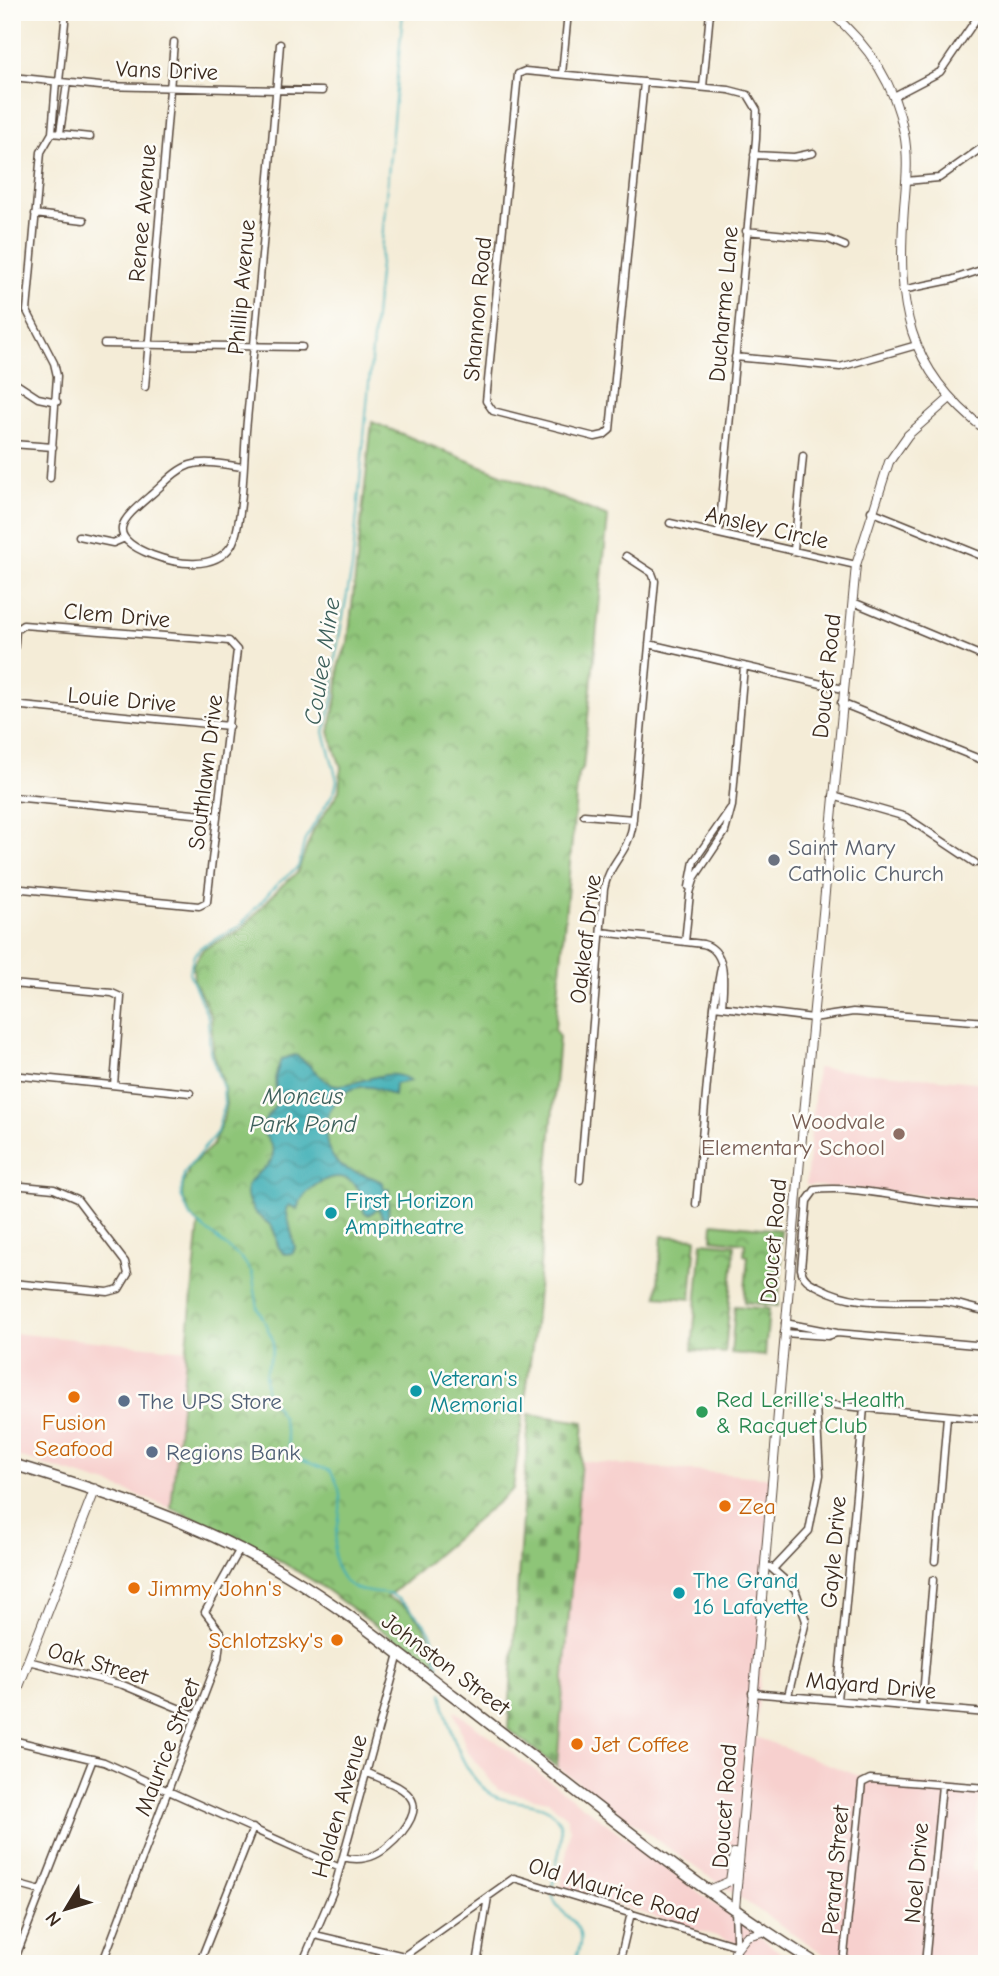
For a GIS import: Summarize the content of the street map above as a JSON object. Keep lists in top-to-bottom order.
{
  "streets": {
    "main road": ["Johnston Street"],
    "street": [
      "Vans Drive",
      "Renee Avenue",
      "Phillip Avenue",
      "Ducharme Lane",
      "Shannon Road",
      "Ansley Circle",
      "Clem Drive",
      "Doucet Road",
      "Louie Drive",
      "Southlawn Drive",
      "Oakleaf Drive",
      "Gayle Drive",
      "Oak Street",
      "Mayard Drive",
      "Maurice Street",
      "Holden Avenue",
      "Perard Street",
      "Noel Drive",
      "Old Maurice Road"
    ]
  },
  "crossings": [
    ["Vans Drive", "Renee Avenue"],
    ["Vans Drive", "Phillip Avenue"],
    ["Ducharme Lane", "Shannon Road"],
    ["Ducharme Lane", "Ansley Circle"],
    ["Ansley Circle", "Doucet Road"],
    ["Clem Drive", "Southlawn Drive"],
    ["Doucet Road", "Johnston Street"],
    ["Doucet Road", "Mayard Drive"],
    ["Louie Drive", "Southlawn Drive"],
    ["Gayle Drive", "Mayard Drive"],
    ["Oak Street", "Maurice Street"],
    ["Johnston Street", "Maurice Street"],
    ["Johnston Street", "Holden Avenue"],
    ["Perard Street", "Noel Drive"]
  ],
  "water": ["Coulee Mine", "Moncus Park Pond"],
  "places": [
    "Saint Mary Catholic Church",
    "Woodvale Elementary School",
    "First Horizon Ampitheatre",
    "Veteran's Memorial",
    "Fusion Seafood",
    "The UPS Store",
    "Red Lerille's Health & Racquet Club",
    "Regions Bank",
    "Zea",
    "Jimmy John's",
    "The Grand 16 Lafayette",
    "Schlotzsky's",
    "Jet Coffee"
  ],
  "north": "bottom left"
}
